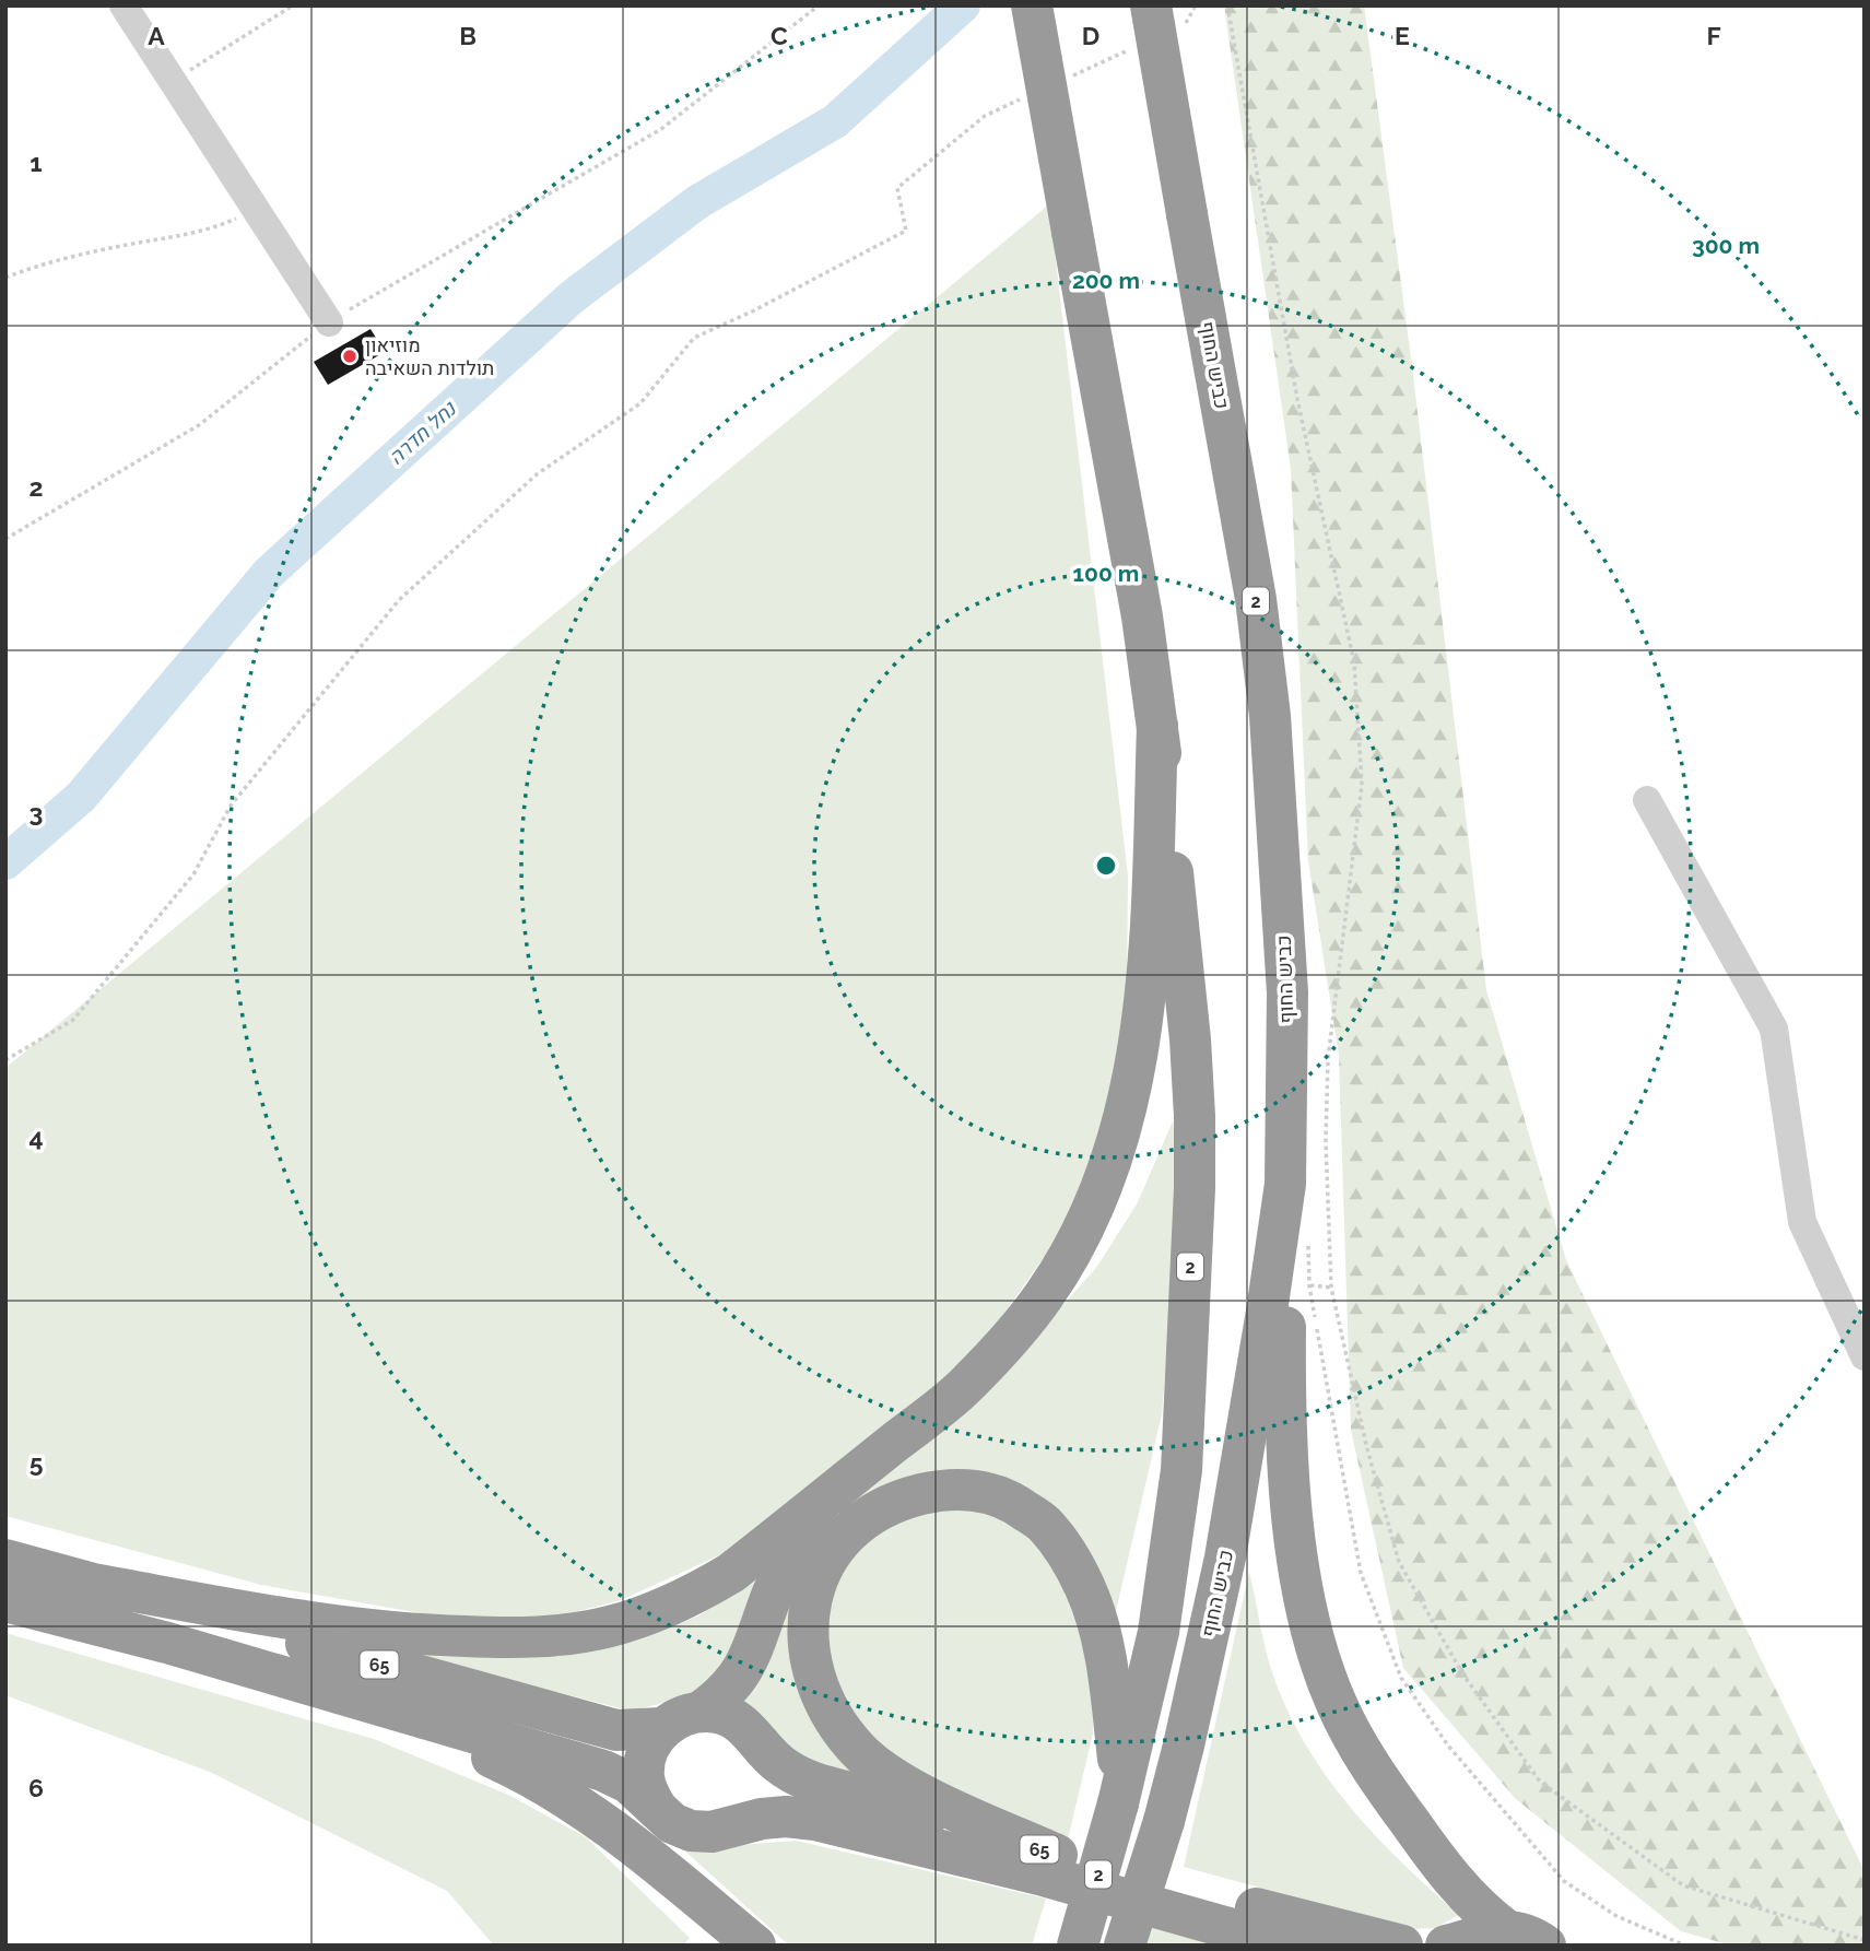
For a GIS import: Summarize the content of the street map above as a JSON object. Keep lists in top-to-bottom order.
{
  "streets": {
    "highway": ["כביש החוף", "2", "65"]
  },
  "water": ["נחל חדרה"],
  "places": ["מוזיאון תולדות השאיבה"],
  "grid": {
    "columns": [
      "A",
      "B",
      "C",
      "D",
      "E",
      "F"
    ],
    "rows": [
      "1",
      "2",
      "3",
      "4",
      "5",
      "6"
    ]
  },
  "rings": ["300 m", "200 m", "100 m"]
}
